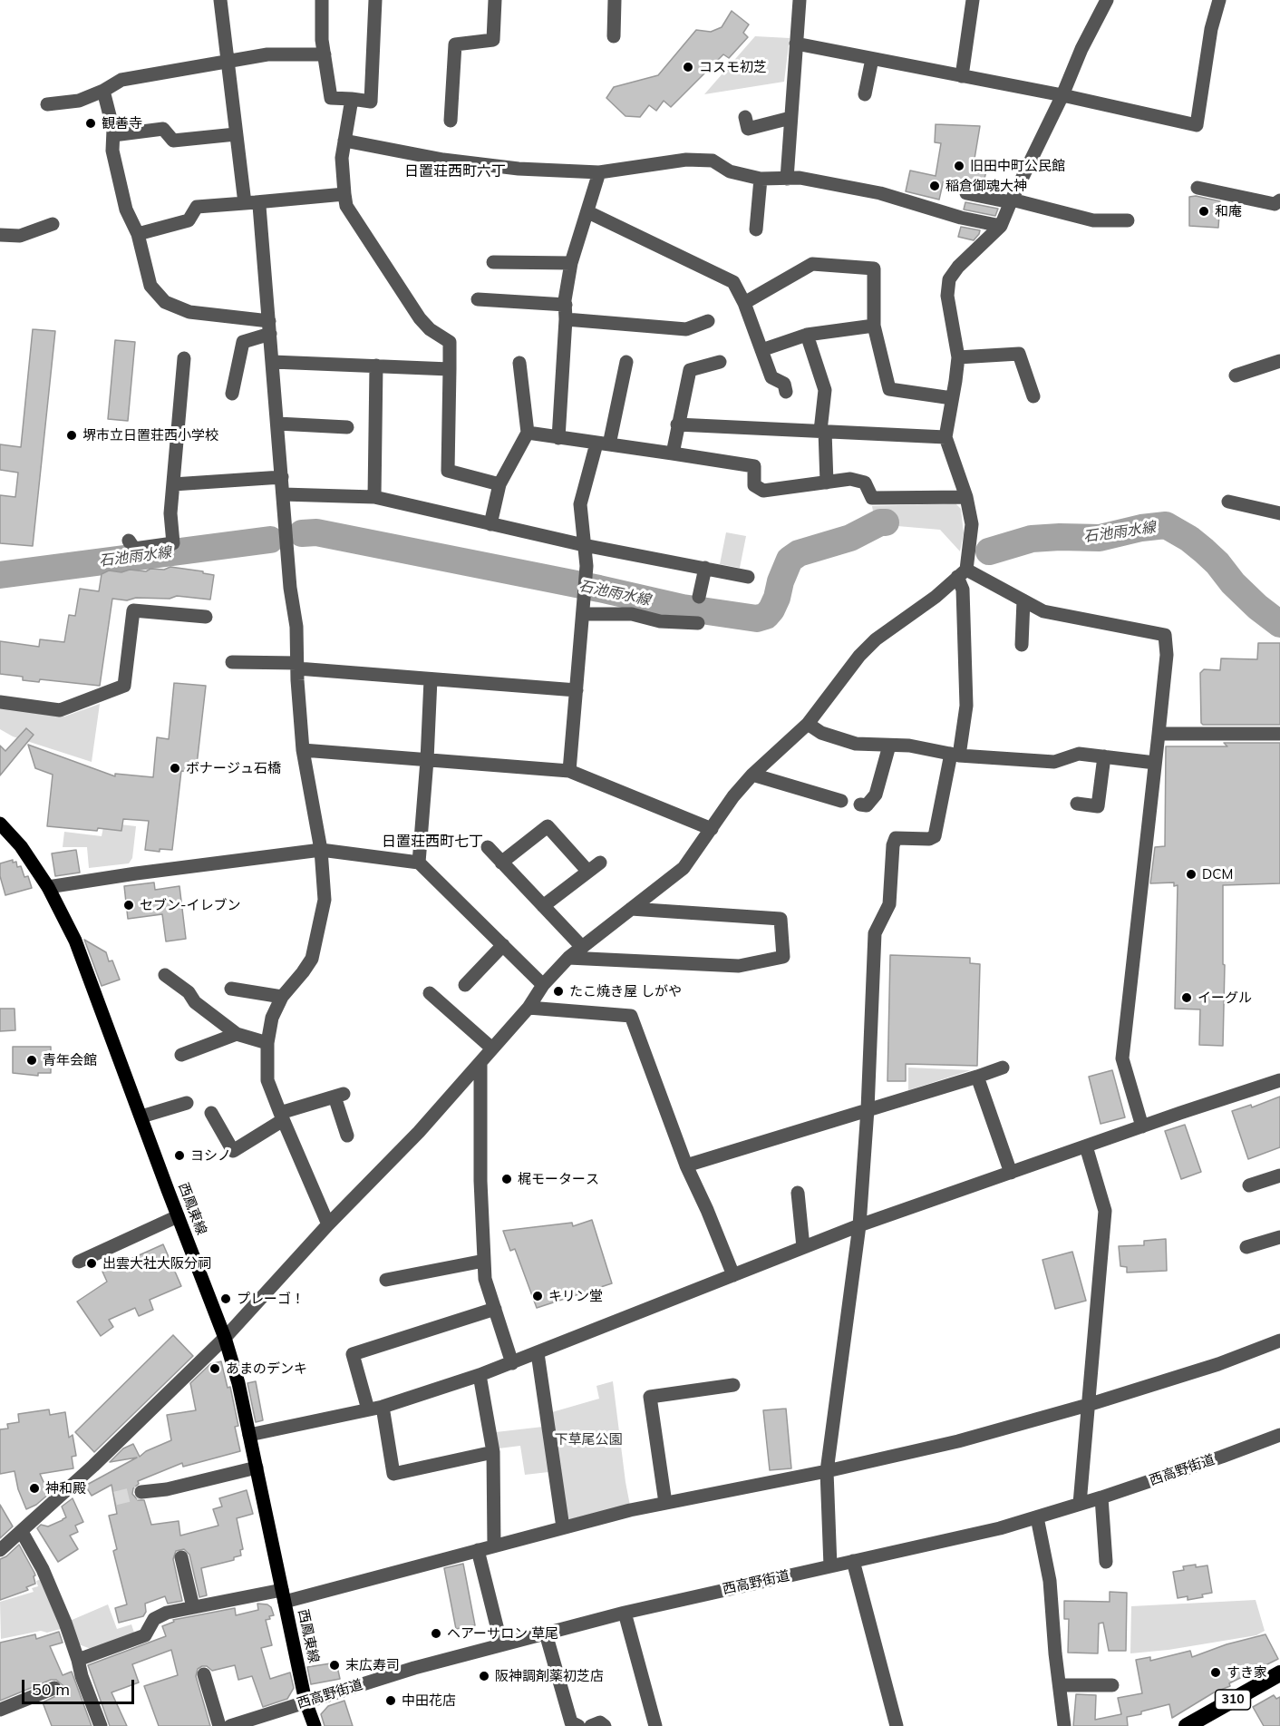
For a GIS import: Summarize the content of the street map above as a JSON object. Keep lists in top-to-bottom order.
{
  "streets": {
    "highway": ["310"],
    "main road": ["西鳳東線"],
    "street": ["西高野街道"]
  },
  "crossings": [
    ["西鳳東線", "西高野街道"]
  ],
  "districts": ["日置荘西町六丁", "日置荘西町七丁"],
  "water": ["石池雨水線"],
  "parks": ["下草尾公園"],
  "places": [
    "コスモ初芝",
    "観善寺",
    "旧田中町公民館",
    "稲倉御魂大神",
    "和庵",
    "堺市立日置荘西小学校",
    "ボナージュ石橋",
    "DCM",
    "セブン-イレブン",
    "たこ焼き屋 しがや",
    "イーグル",
    "青年会館",
    "ヨシノ",
    "梶モータース",
    "出雲大社大阪分祠",
    "キリン堂",
    "プレーゴ！",
    "あまのデンキ",
    "神和殿",
    "ヘアーサロン 草尾",
    "末広寿司",
    "すき家",
    "阪神調剤薬初芝店",
    "中田花店"
  ],
  "scale_bar": "50 m"
}
